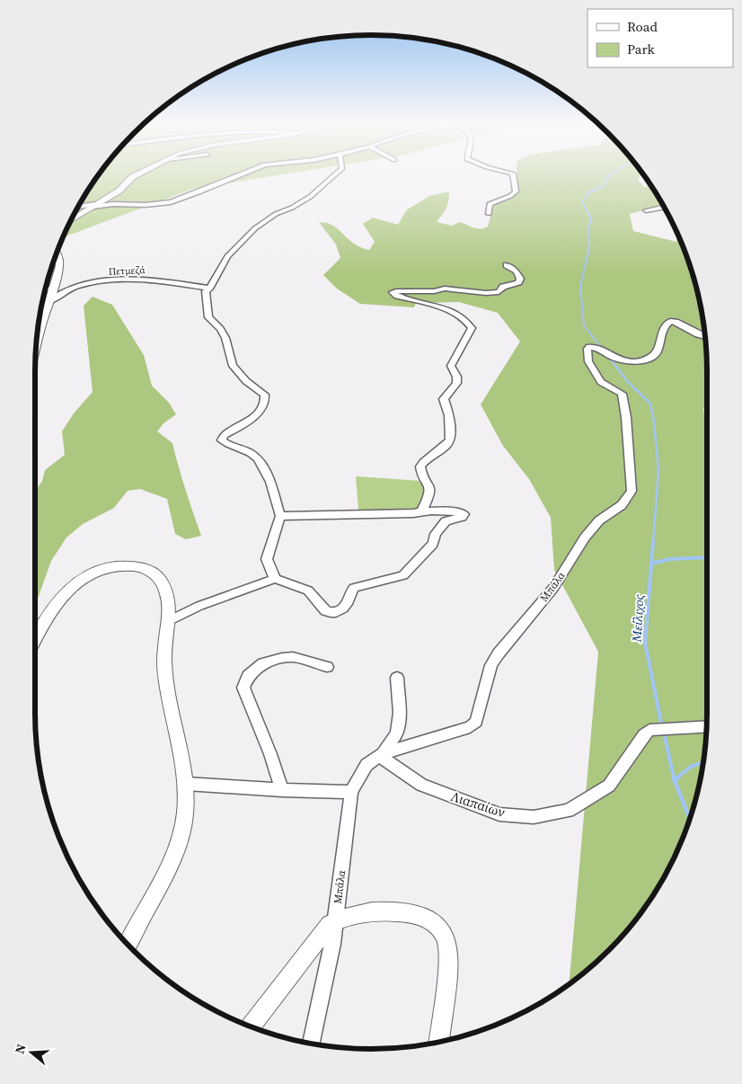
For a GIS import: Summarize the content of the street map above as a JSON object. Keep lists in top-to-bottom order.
{
  "streets": {
    "street": ["Πετμεζά", "Μπάλα", "Λιαπαίων"]
  },
  "crossings": [
    ["Μπάλα", "Λιαπαίων"]
  ],
  "water": ["Μείλιχος"],
  "legend": ["Road", "Park"],
  "north": "left"
}
